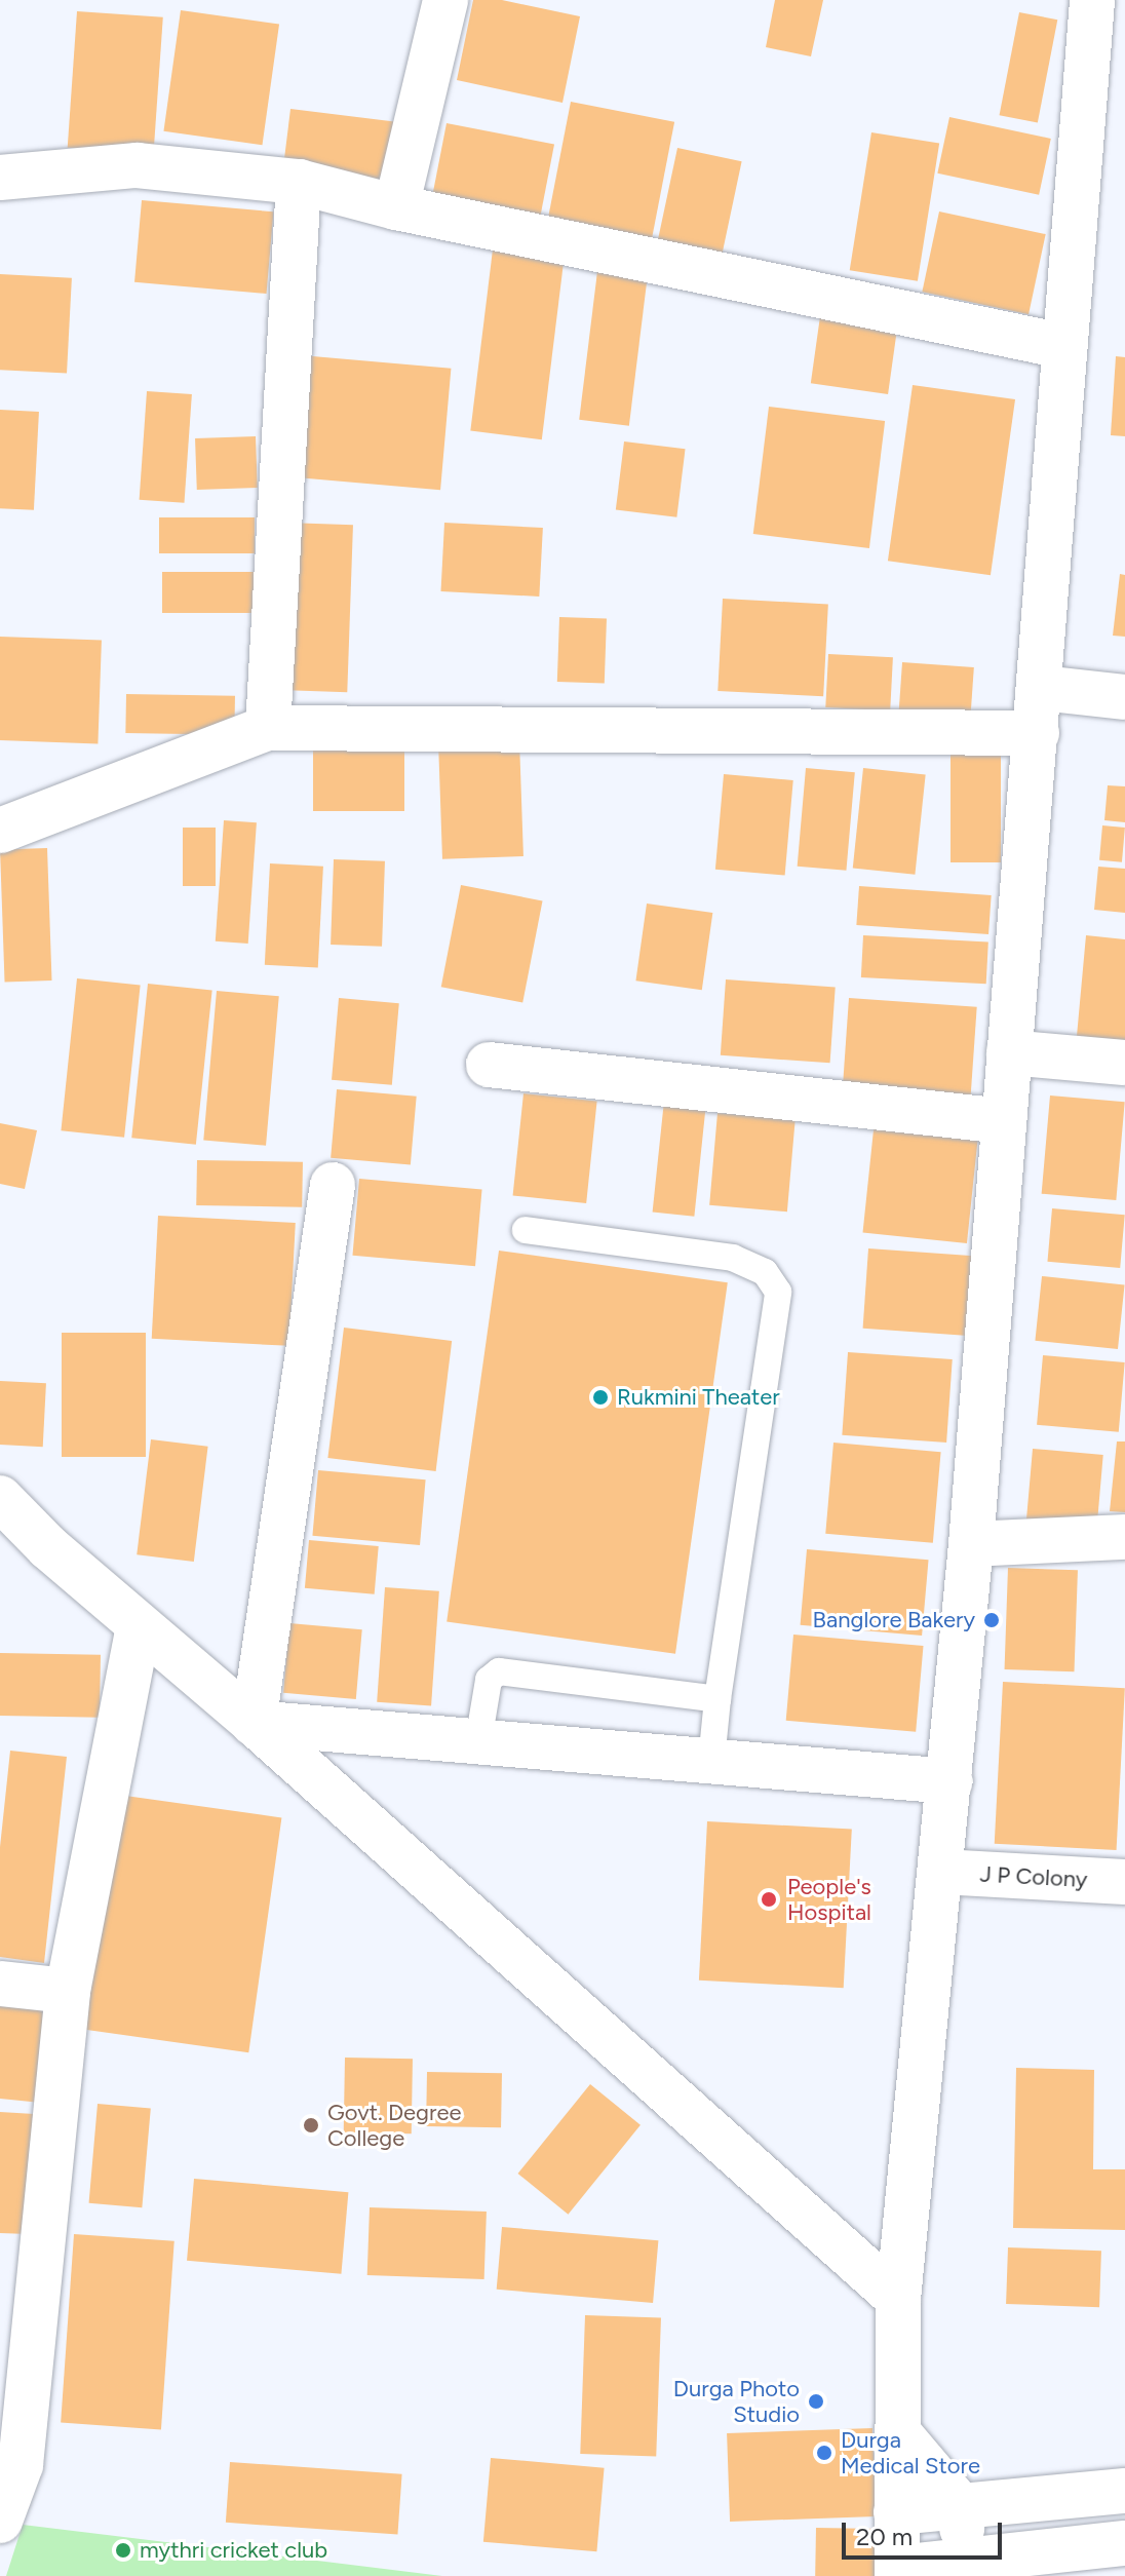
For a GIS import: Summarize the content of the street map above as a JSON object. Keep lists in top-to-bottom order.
{
  "streets": {
    "street": ["J P Colony"]
  },
  "places": [
    "Rukmini Theater",
    "Banglore Bakery",
    "People's Hospital",
    "Govt. Degree College",
    "Durga Photo Studio",
    "Durga Medical Store",
    "mythri cricket club"
  ],
  "scale_bar": "20 m"
}
